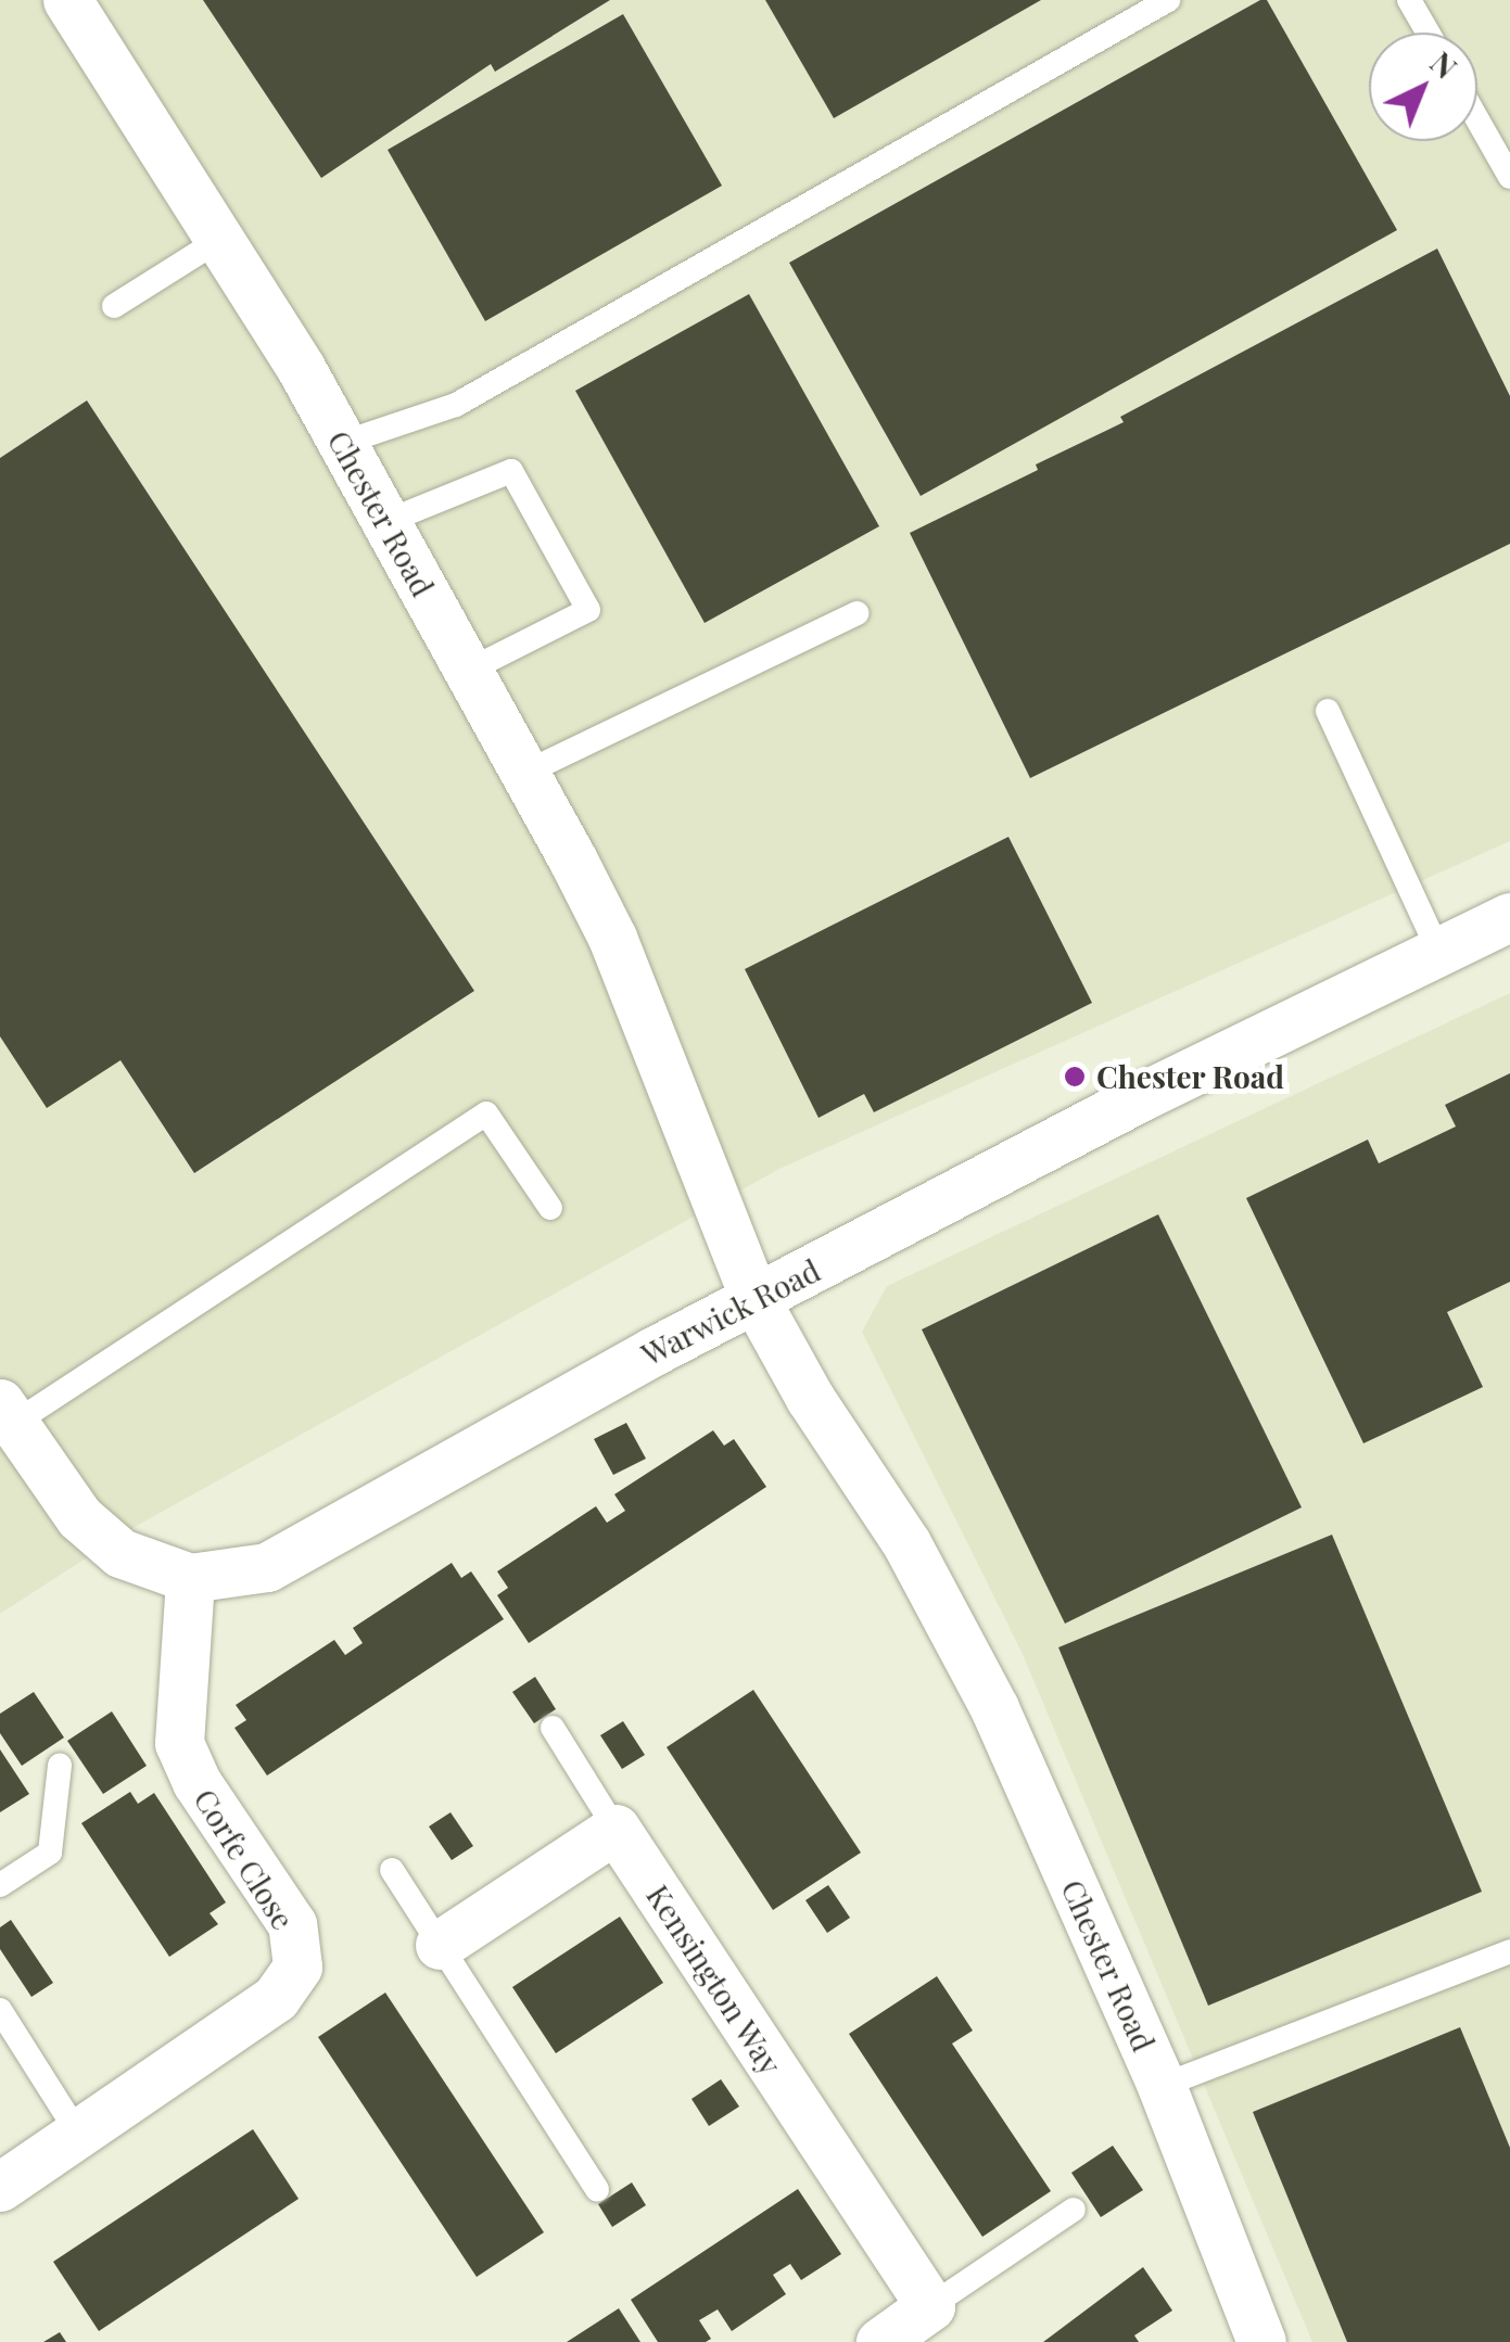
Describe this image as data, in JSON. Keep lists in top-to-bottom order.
{
  "streets": {
    "street": [
      "Chester Road",
      "Warwick Road",
      "Corfe Close",
      "Kensington Way"
    ]
  },
  "crossings": [
    ["Chester Road", "Warwick Road"],
    ["Warwick Road", "Corfe Close"]
  ],
  "places": ["Chester Road"],
  "north": "top right"
}
